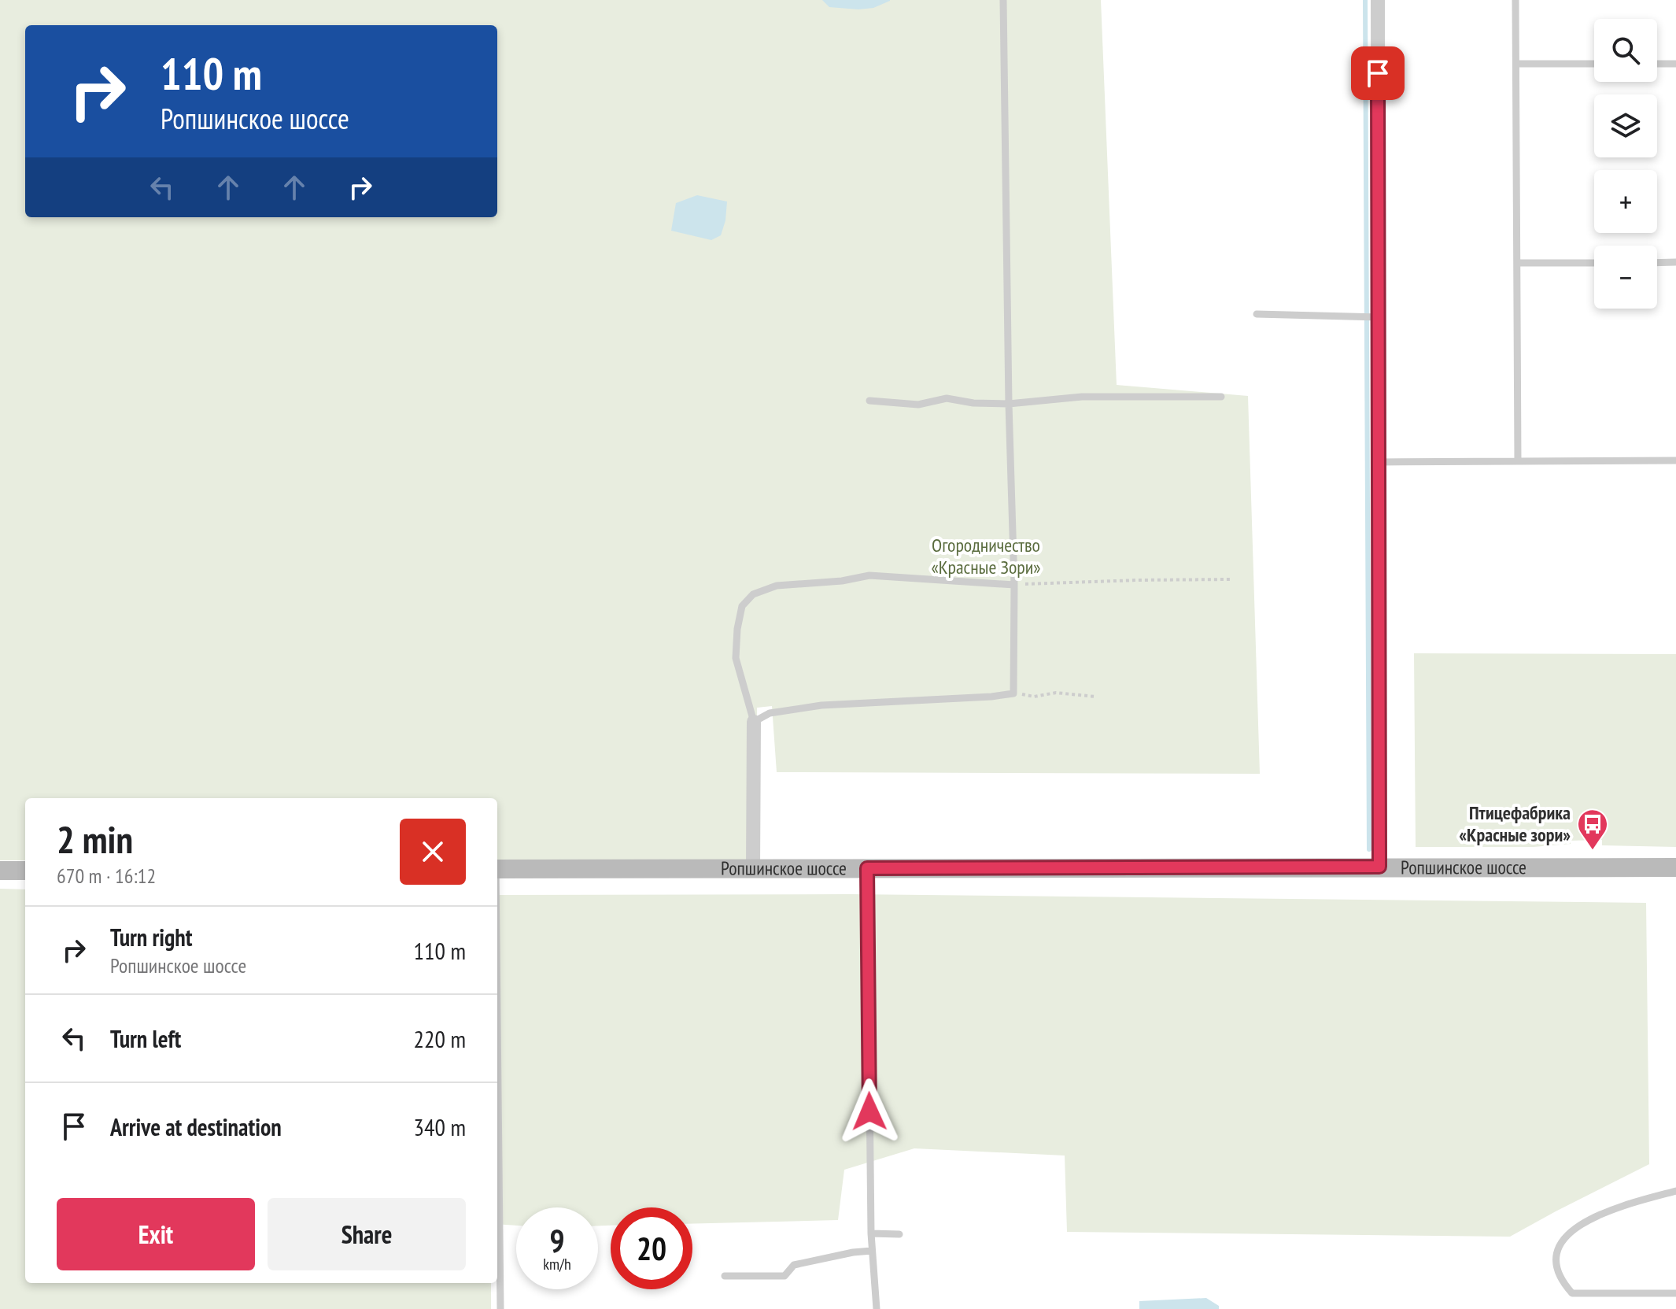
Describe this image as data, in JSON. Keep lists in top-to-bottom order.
{
  "streets": {
    "main road": ["Ропшинское шоссе"]
  },
  "parks": ["Огородничество «Красные Зори»"],
  "places": {
    "bus stop": ["Птицефабрика «Красные зори»"]
  },
  "page": {
    "map_buttons": ["+", "−"],
    "turn": ["110 m", "Ропшинское шоссе"],
    "heading": ["2 min", "670 m · 16:12"],
    "list": [
      {
        "name": "Turn right",
        "note": "Ропшинское шоссе",
        "value": "110 m"
      },
      {
        "name": "Turn left",
        "value": "220 m"
      },
      {
        "name": "Arrive at destination",
        "value": "340 m"
      }
    ],
    "buttons": ["Exit", "Share"],
    "speed": "9 km/h",
    "limit": "20"
  }
}
